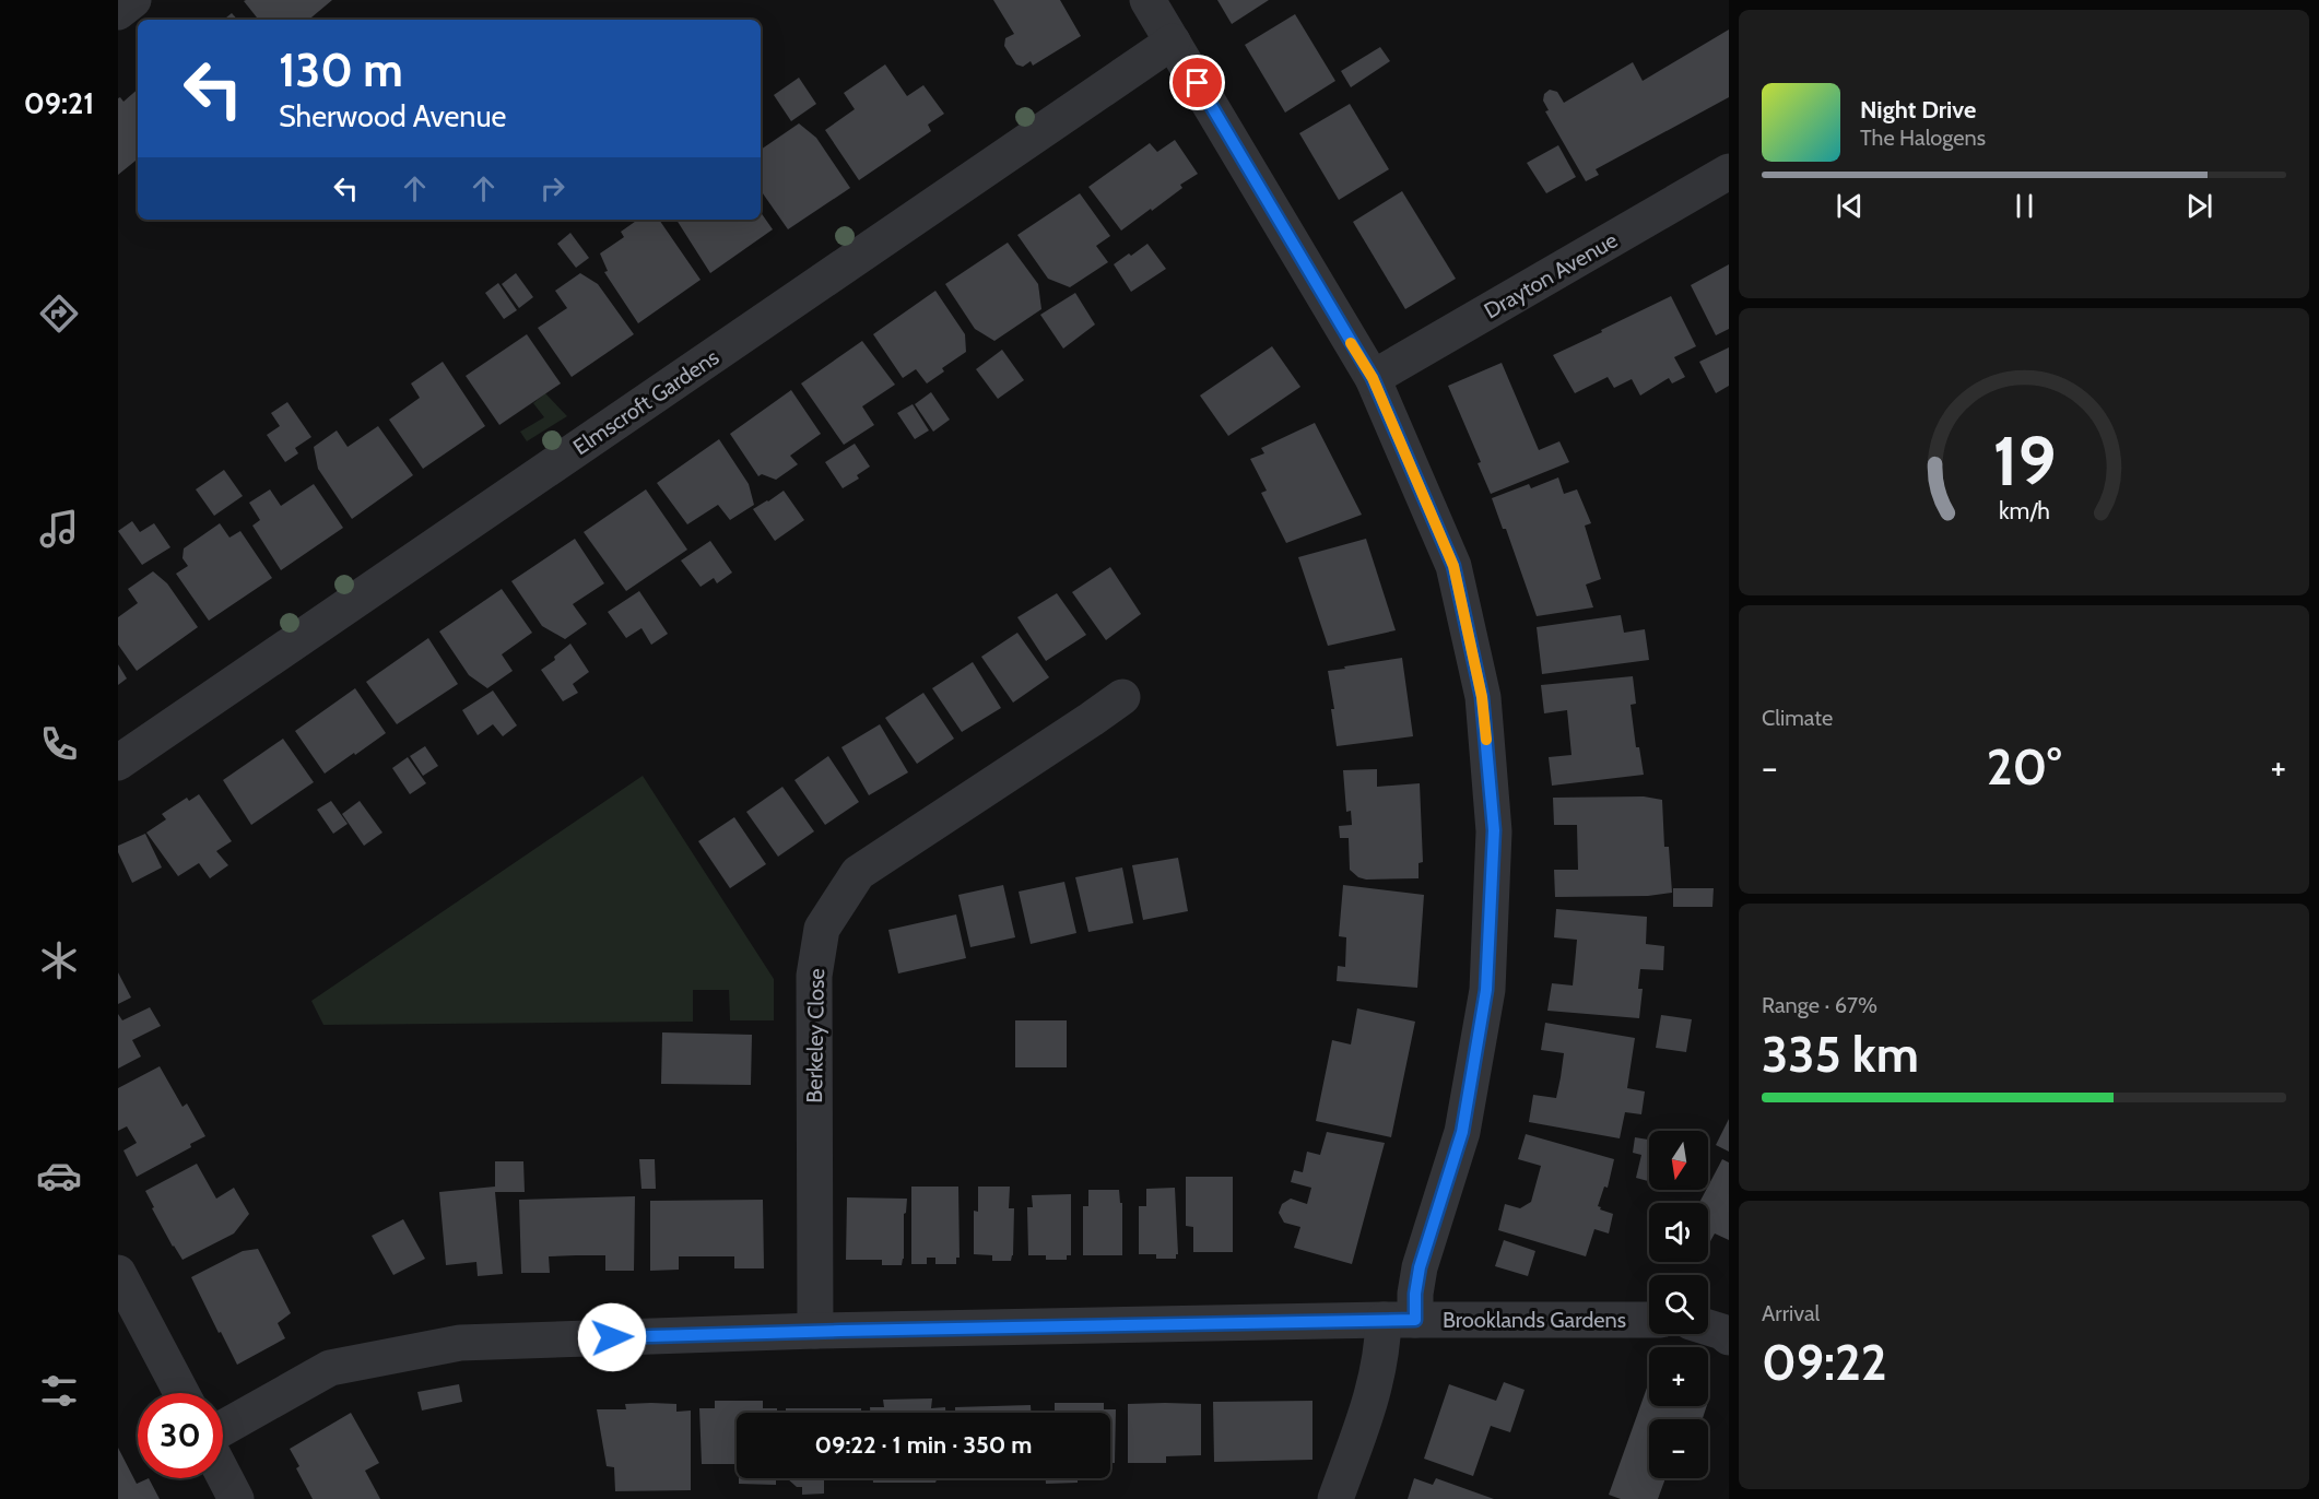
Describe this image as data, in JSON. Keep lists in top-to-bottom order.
{
  "streets": {
    "street": [
      "Drayton Avenue",
      "Elmscroft Gardens",
      "Berkeley Close",
      "Brooklands Gardens"
    ]
  },
  "crossings": [
    ["Berkeley Close", "Brooklands Gardens"]
  ],
  "north": "bottom",
  "page": {
    "tabs": "09:21",
    "turn": ["130 m", "Sherwood Avenue"],
    "song": ["Night Drive", "The Halogens"],
    "tile": [
      "Climate",
      ["Range · 67%", "335 km"],
      ["Arrival", "09:22"]
    ],
    "heat": ["−", "20°", "+"],
    "map_buttons": ["+", "−"],
    "limit": "30",
    "trip": "09:22 · 1 min · 350 m",
    "gauge": ["19", "km/h"]
  }
}
